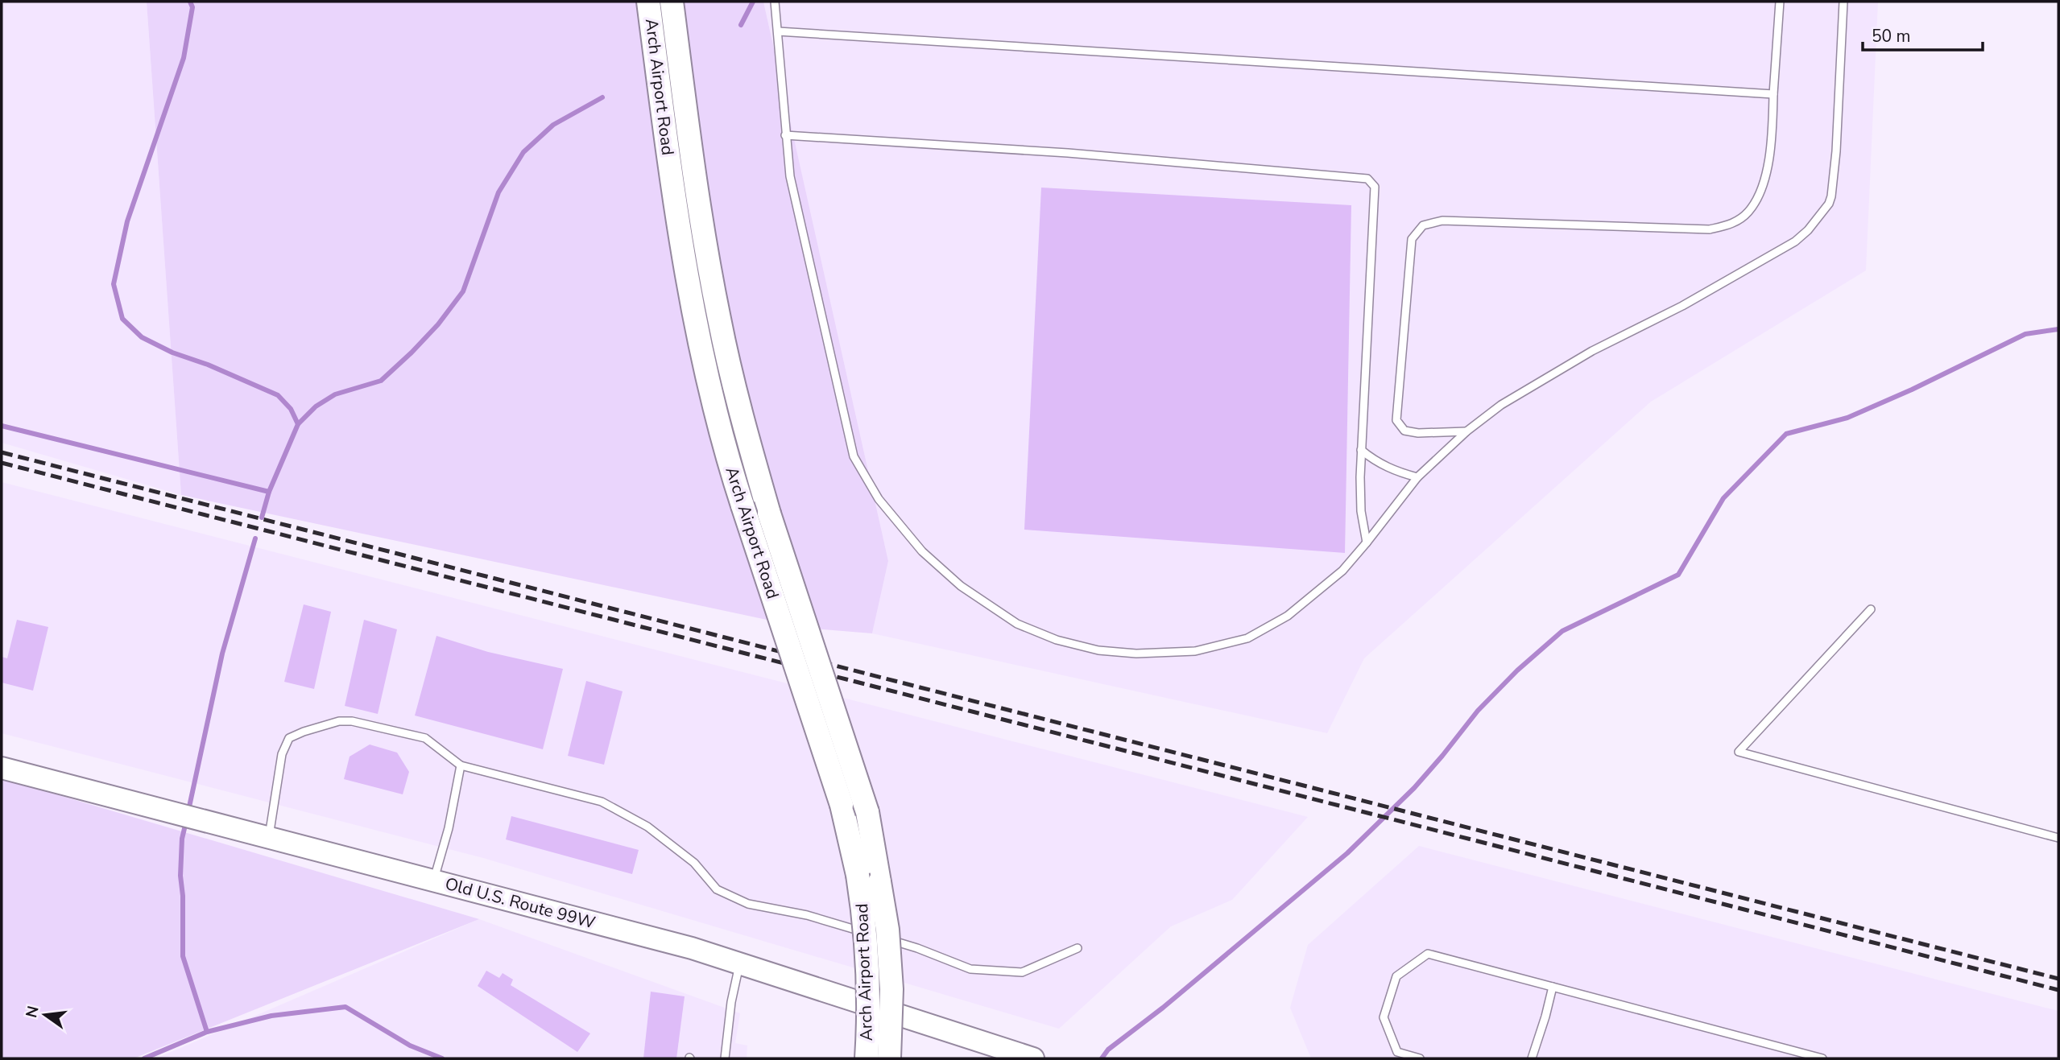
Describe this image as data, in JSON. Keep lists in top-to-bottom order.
{
  "streets": {
    "main road": ["Arch Airport Road", "Old U.S. Route 99W"]
  },
  "scale_bar": "50 m",
  "north": "left"
}
